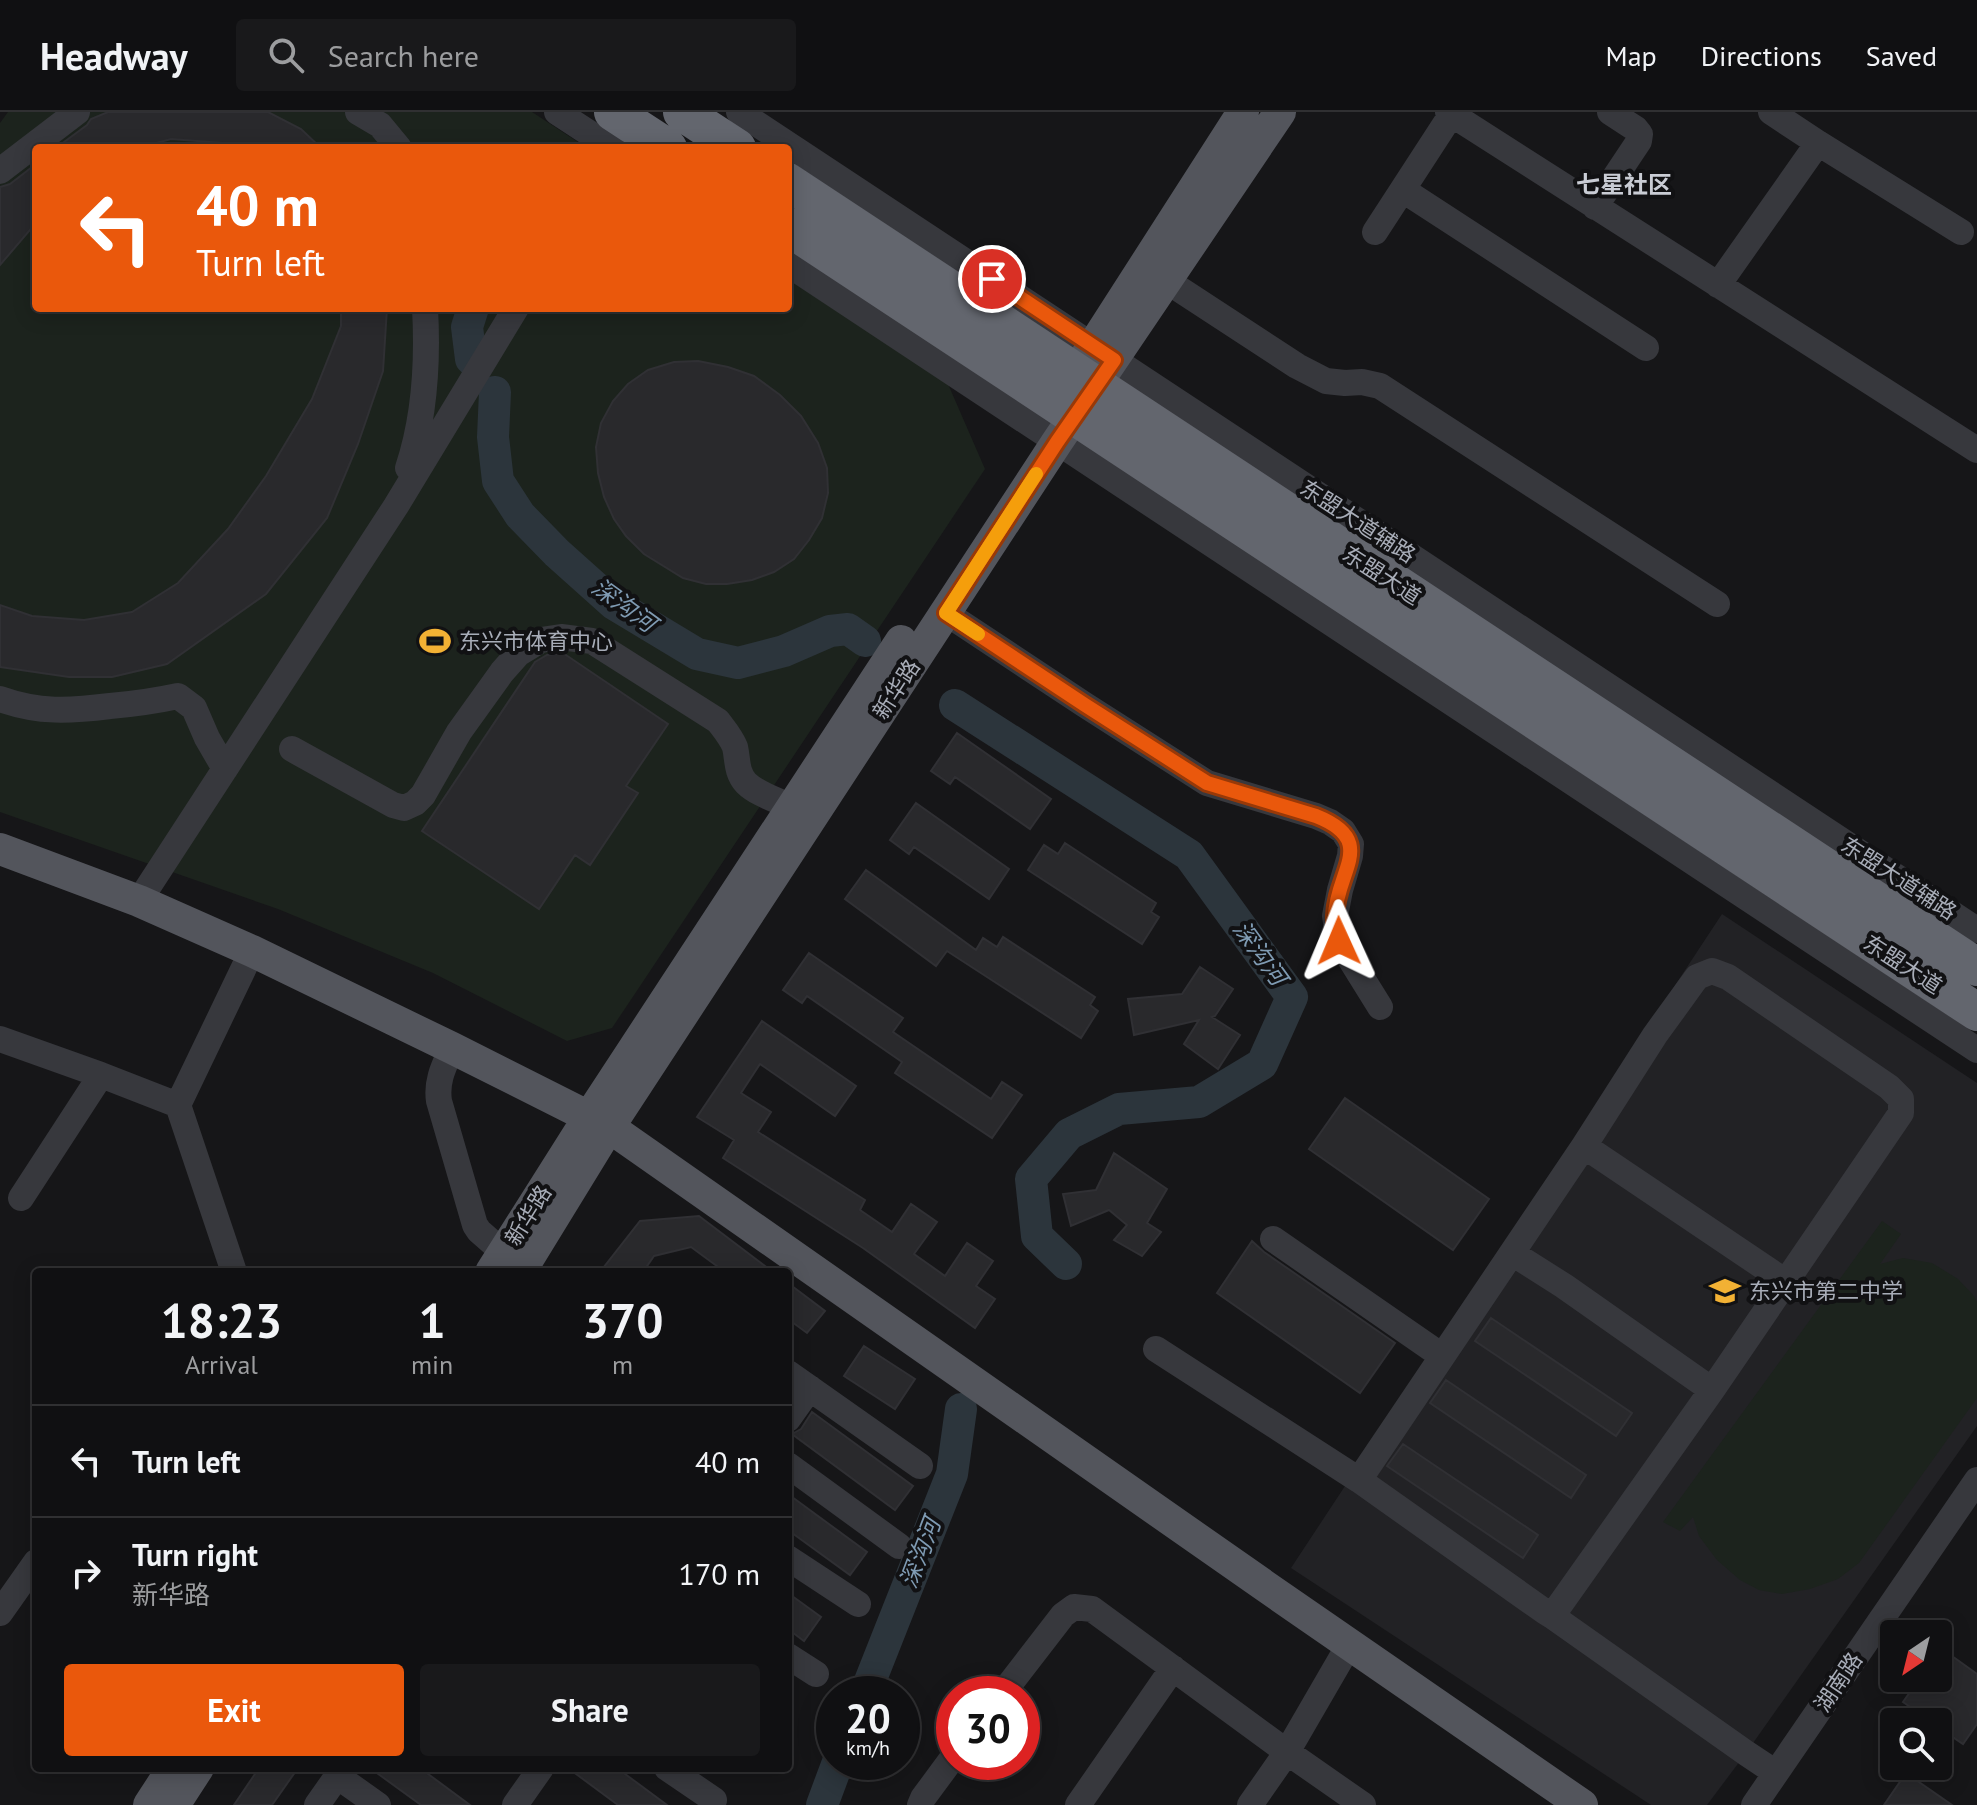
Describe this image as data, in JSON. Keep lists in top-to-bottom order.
{
  "streets": {
    "highway": ["东盟大道"],
    "main road": ["新华路"],
    "street": ["东盟大道辅路", "湖南路"]
  },
  "crossings": [
    ["东盟大道辅路", "东盟大道"],
    ["东盟大道辅路", "新华路"],
    ["东盟大道", "新华路"]
  ],
  "districts": ["七星社区"],
  "water": ["深沟河"],
  "places": {
    "sports": ["东兴市体育中心"],
    "school or university": ["东兴市第二中学"]
  },
  "north": "bottom left",
  "page": {
    "header": "Headway",
    "search": "Search here",
    "nav": ["Map", "Directions", "Saved"],
    "turn": ["40 m", "Turn left"],
    "eta": [
      "18:23",
      "Arrival",
      "1",
      "min",
      "370",
      "m"
    ],
    "list": [
      {
        "name": "Turn left",
        "value": "40 m"
      },
      {
        "name": "Turn right",
        "note": "新华路",
        "value": "170 m"
      }
    ],
    "buttons": ["Exit", "Share"],
    "speed": "20 km/h",
    "limit": "30"
  }
}
